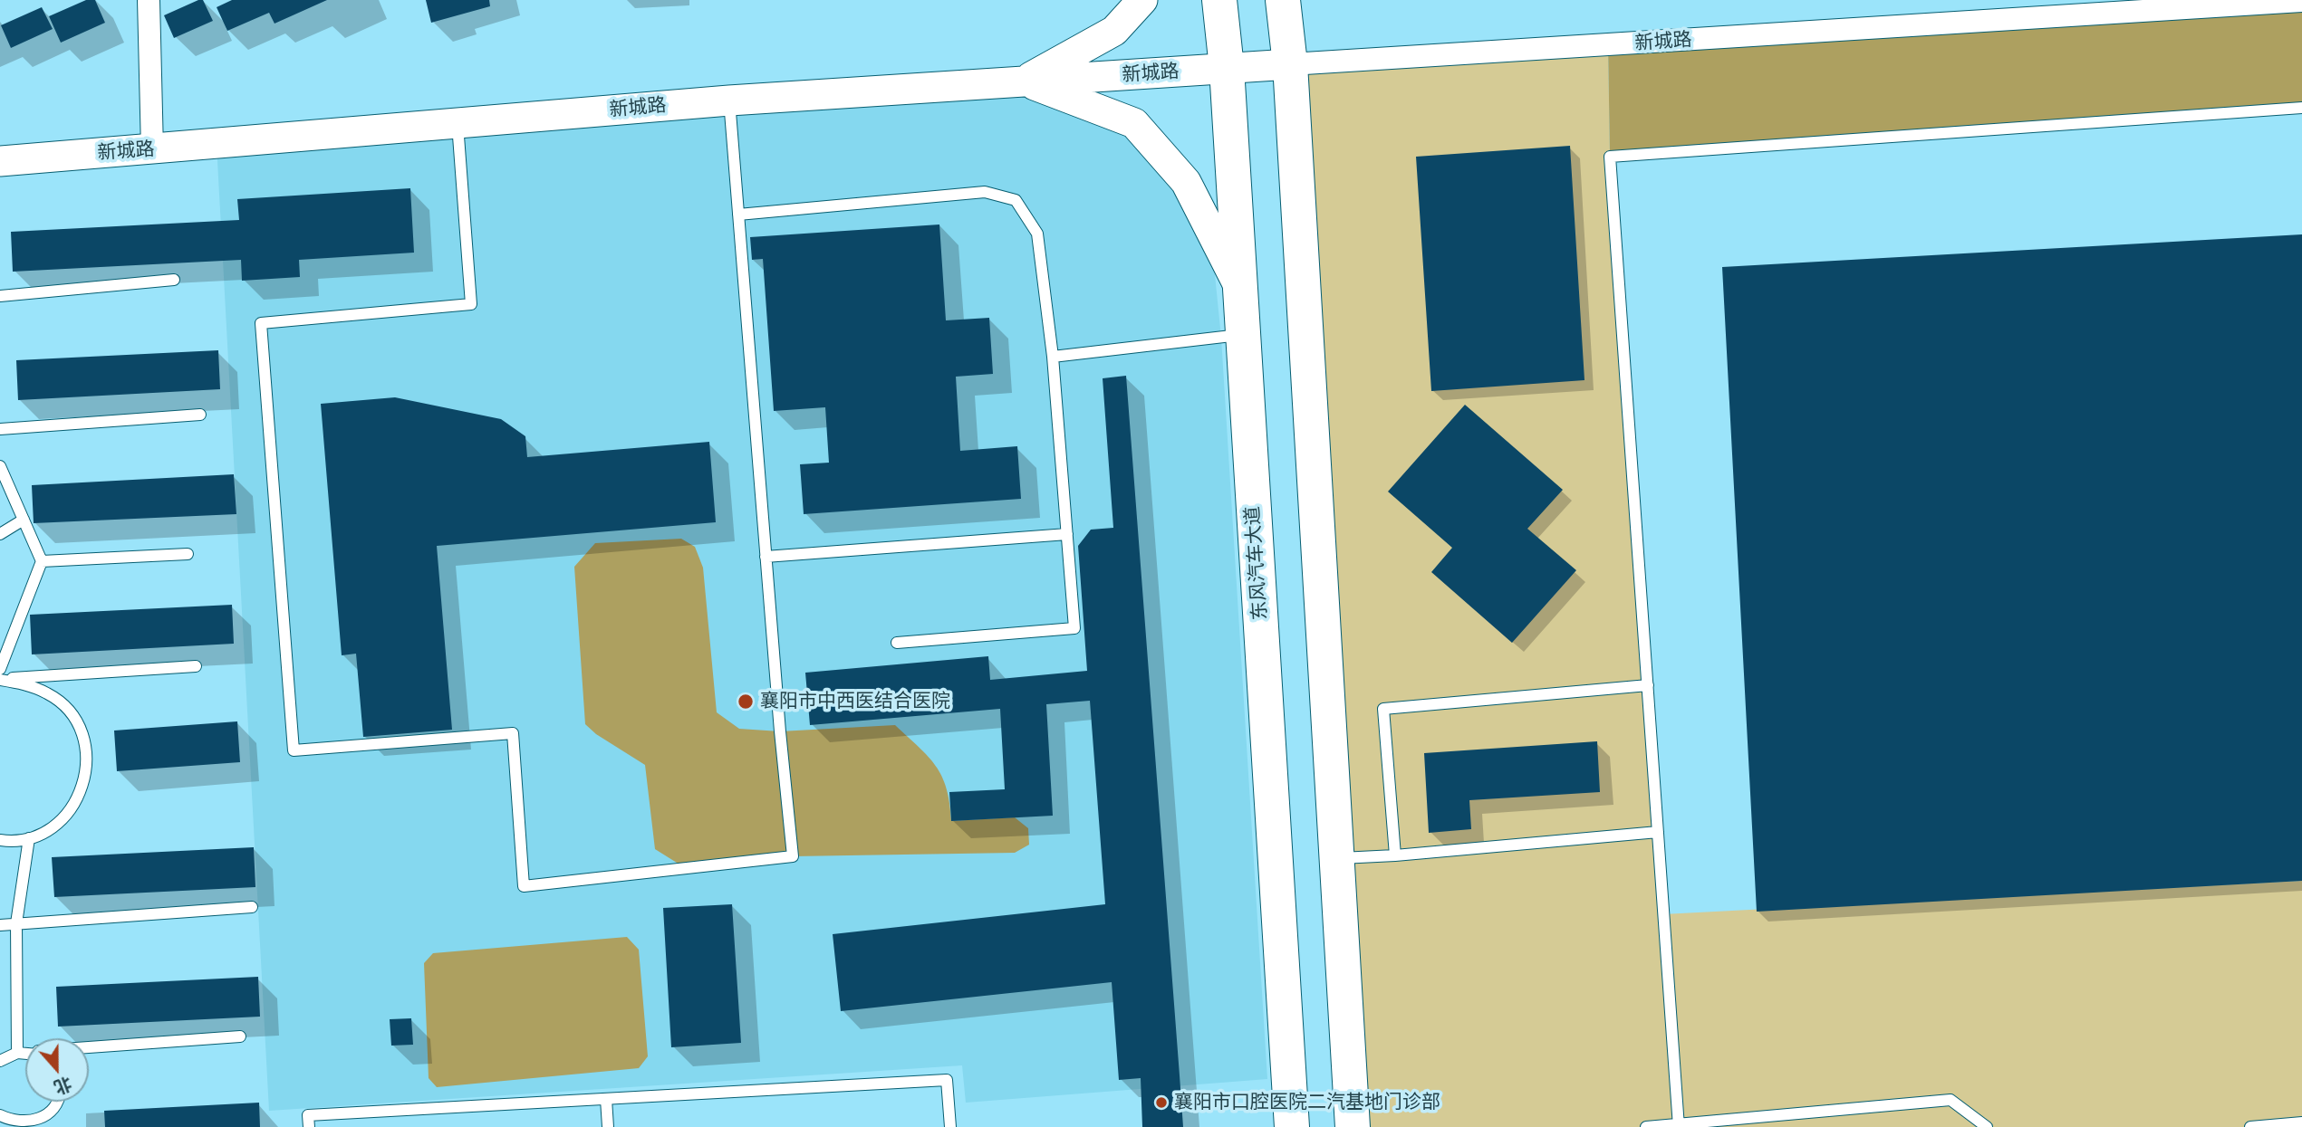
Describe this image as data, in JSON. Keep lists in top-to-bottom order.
{
  "streets": {
    "main road": ["东风汽车大道"],
    "street": ["新城路"]
  },
  "crossings": [
    ["新城路", "东风汽车大道"]
  ],
  "places": ["襄阳市中西医结合医院", "襄阳市口腔医院二汽基地门诊部"],
  "north": "bottom"
}
